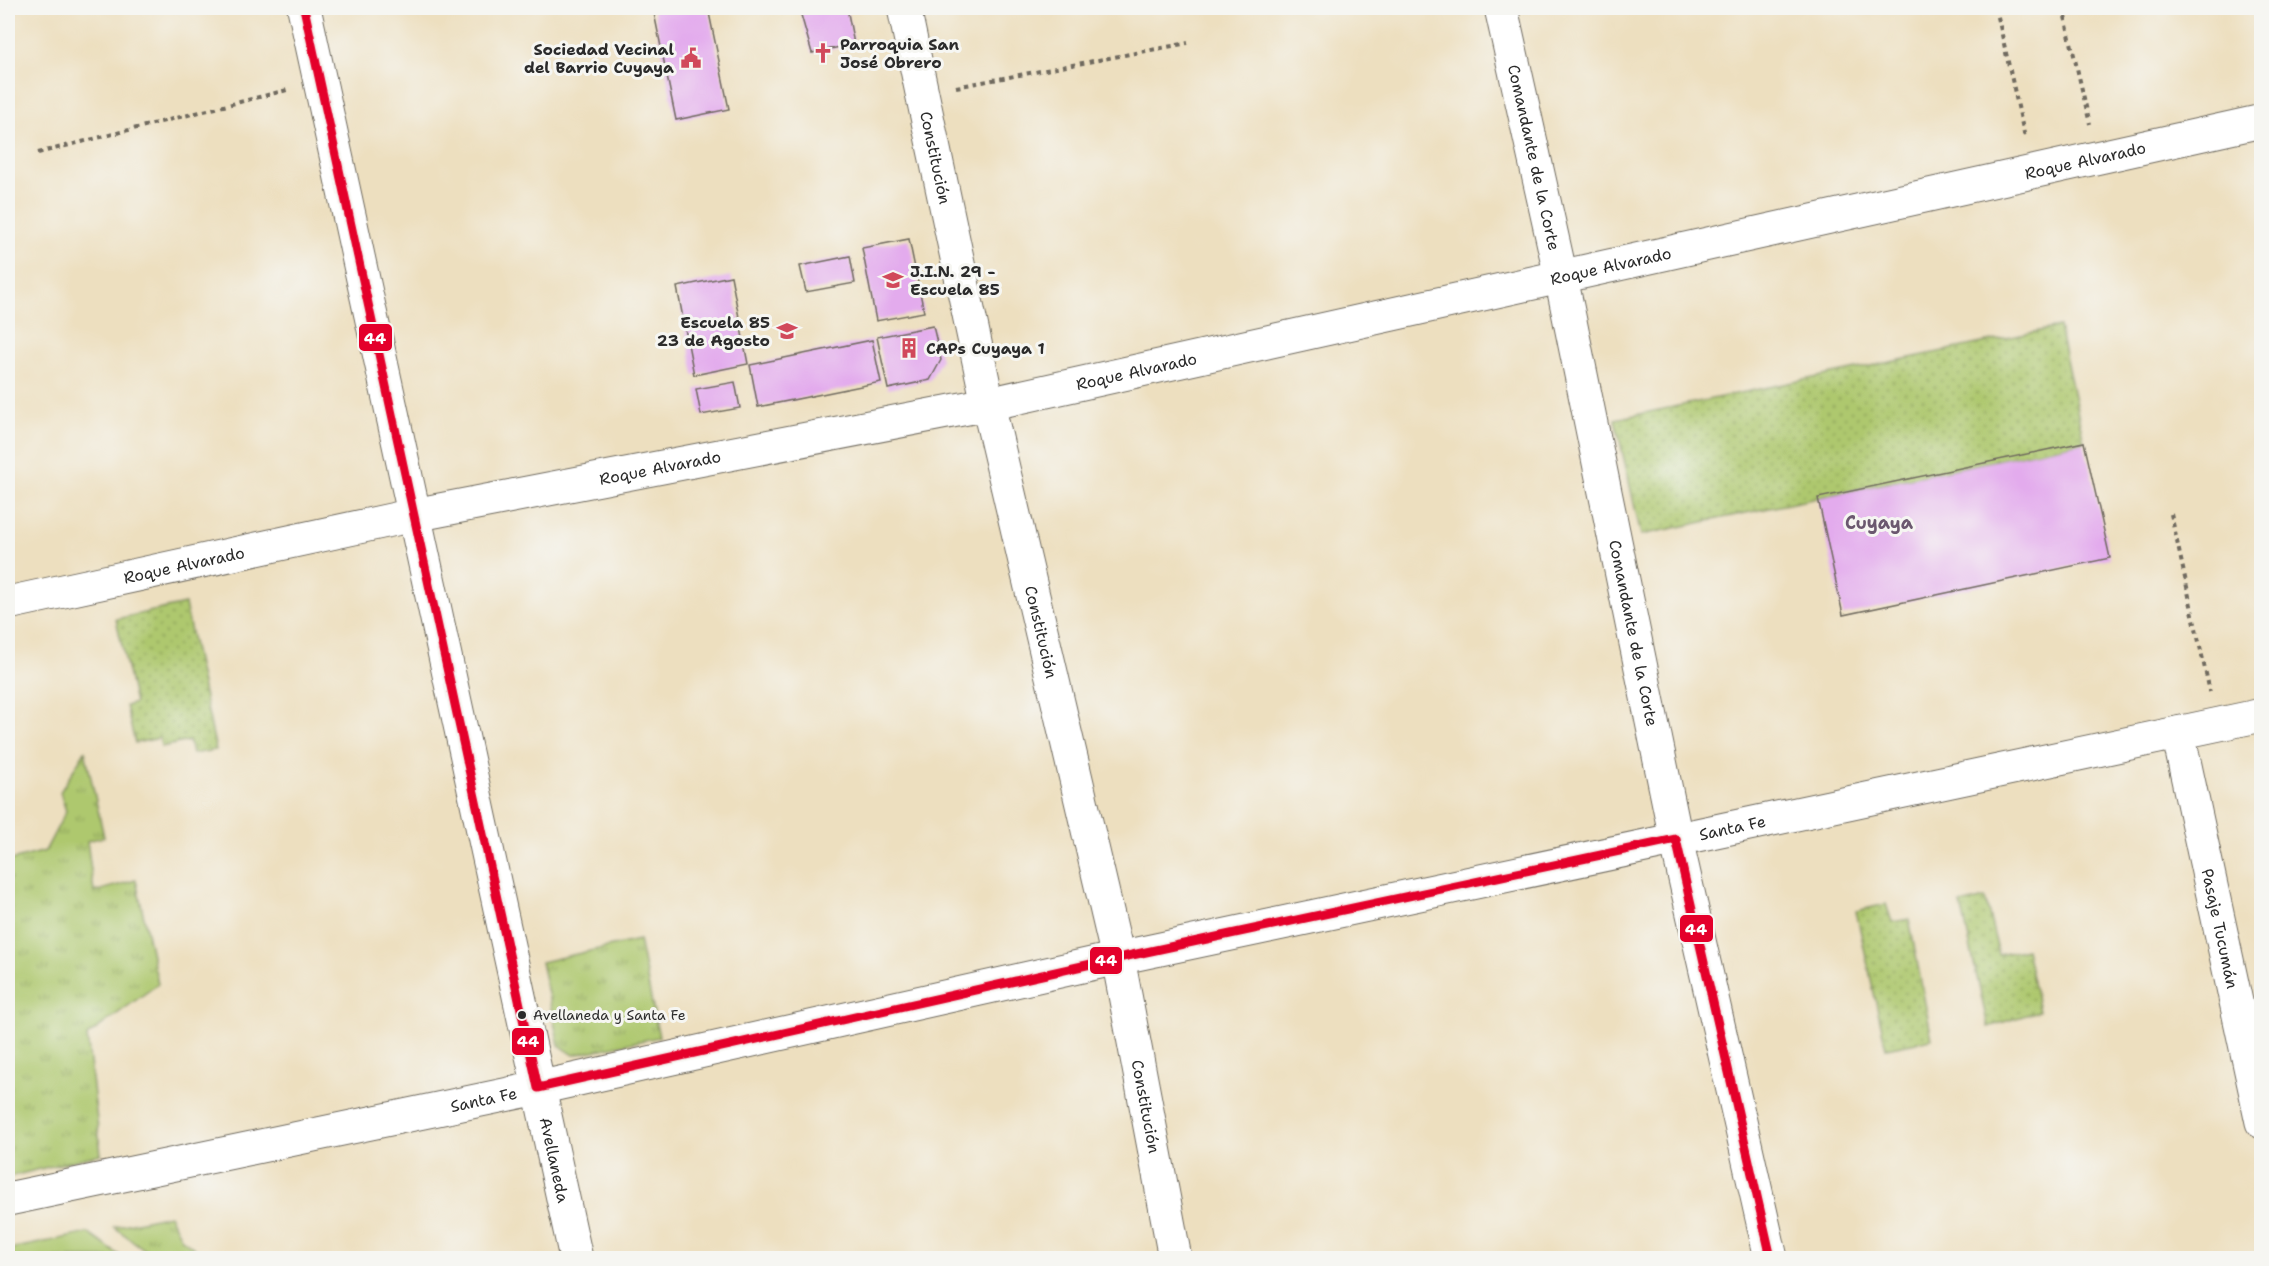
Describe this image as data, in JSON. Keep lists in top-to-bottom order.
{
  "streets": {
    "street": [
      "Constitución",
      "Comandante de la Corte",
      "Roque Alvarado",
      "Santa Fe",
      "Pasaje Tucumán",
      "Avellaneda"
    ]
  },
  "crossings": [
    ["Constitución", "Roque Alvarado"],
    ["Constitución", "Santa Fe"],
    ["Comandante de la Corte", "Roque Alvarado"],
    ["Comandante de la Corte", "Santa Fe"],
    ["Roque Alvarado", "Avellaneda"],
    ["Santa Fe", "Pasaje Tucumán"],
    ["Santa Fe", "Avellaneda"]
  ],
  "districts": ["Cuyaya"],
  "places": {
    "church": ["Parroquia San José Obrero"],
    "public building": ["Sociedad Vecinal del Barrio Cuyaya"],
    "school or university": ["J.I.N. 29 - Escuela 85", "Escuela 85 23 de Agosto"],
    "building": ["CAPs Cuyaya 1"],
    "other": ["Avellaneda y Santa Fe"]
  },
  "lines": ["transit line 44"]
}
